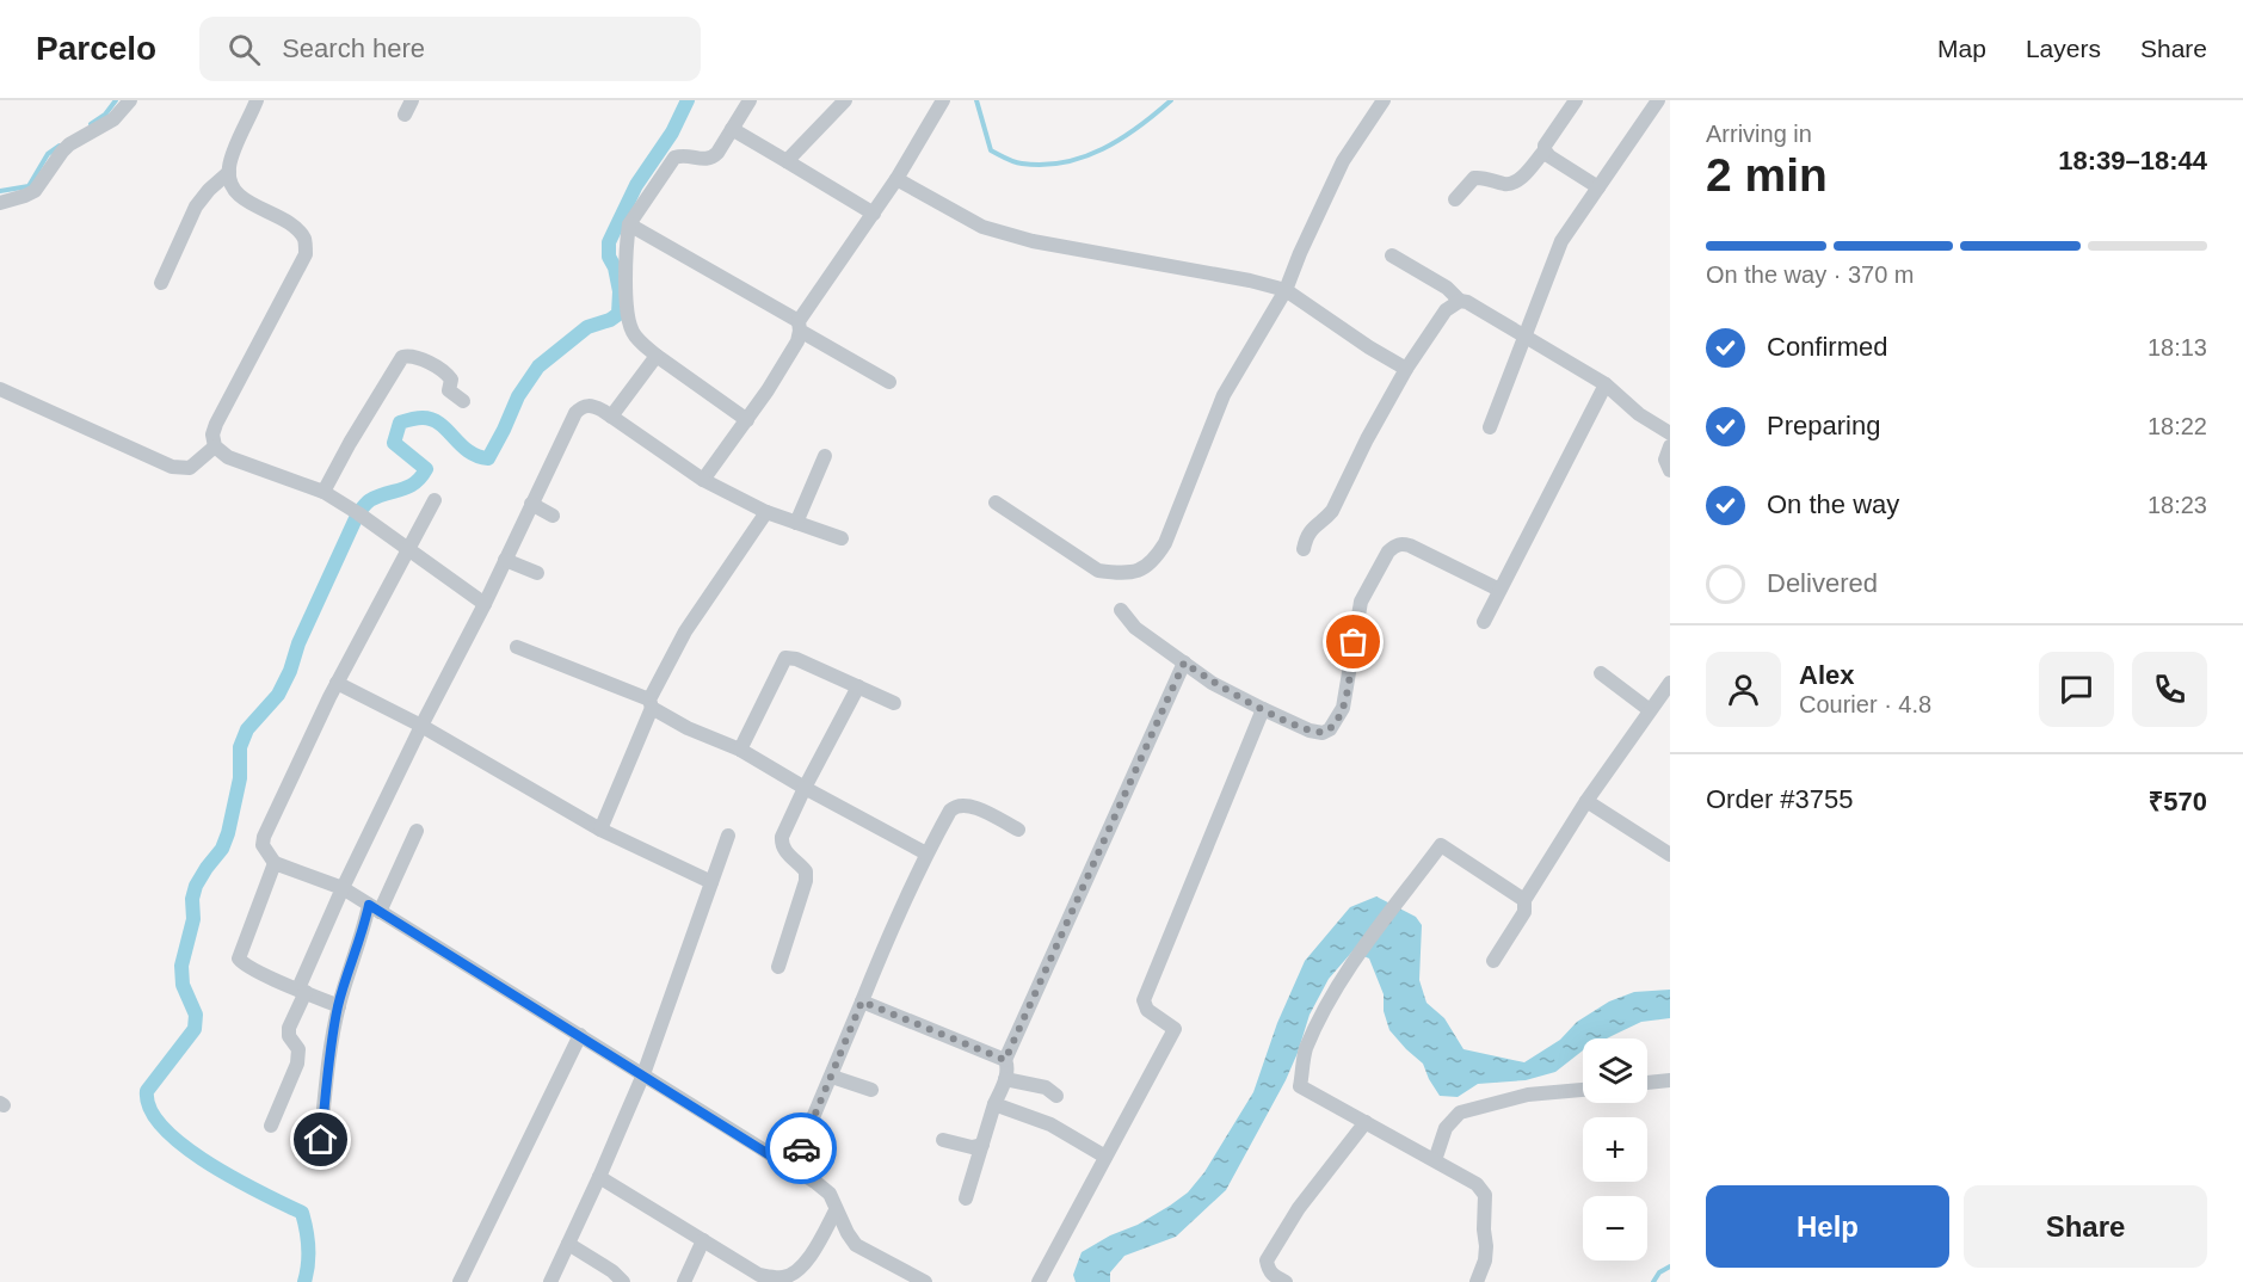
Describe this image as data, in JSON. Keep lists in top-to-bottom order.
{
  "page": {
    "header": "Parcelo",
    "search": "Search here",
    "nav": ["Map", "Layers", "Share"],
    "heading": ["2 min", "Arriving in", "18:39–18:44"],
    "panel": [
      "Alex",
      "Courier · 4.8",
      "Order #3755",
      "₹570"
    ],
    "bar": "On the way · 370 m",
    "list": [
      ["Confirmed", "18:13"],
      ["Preparing", "18:22"],
      ["On the way", "18:23"],
      "Delivered"
    ],
    "map_buttons": ["+", "−"],
    "buttons": ["Help", "Share"]
  }
}
